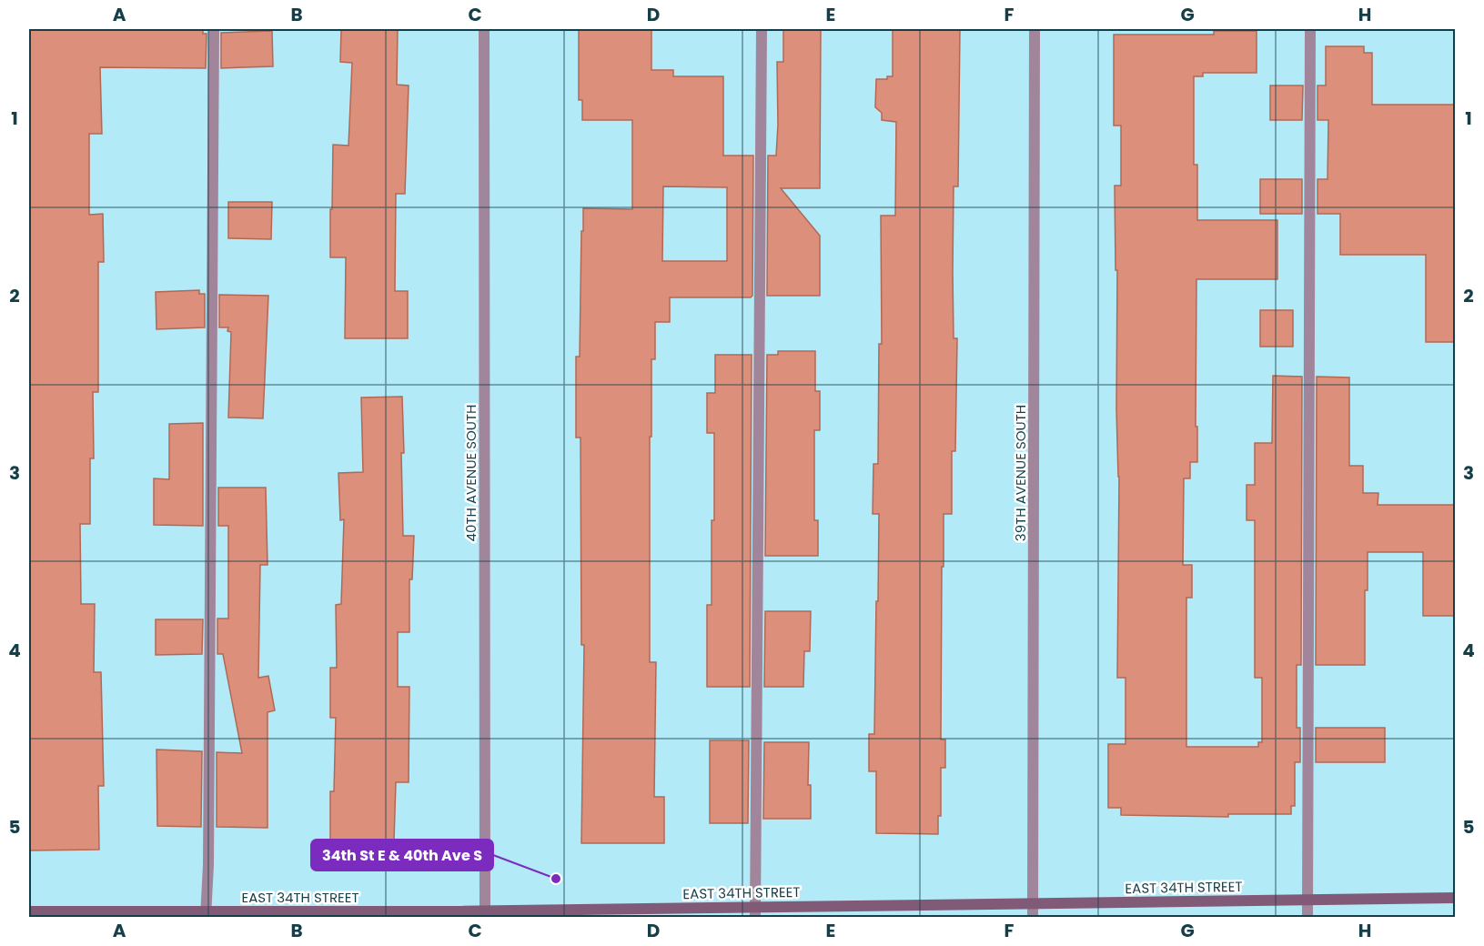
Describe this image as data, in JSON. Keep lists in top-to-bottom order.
{
  "streets": {
    "street": ["40TH AVENUE SOUTH", "39TH AVENUE SOUTH", "EAST 34TH STREET"]
  },
  "crossings": [
    ["40TH AVENUE SOUTH", "EAST 34TH STREET"],
    ["39TH AVENUE SOUTH", "EAST 34TH STREET"]
  ],
  "places": ["34th St E & 40th Ave S"],
  "grid": {
    "columns": [
      "A",
      "B",
      "C",
      "D",
      "E",
      "F",
      "G",
      "H"
    ],
    "rows": [
      "1",
      "2",
      "3",
      "4",
      "5"
    ]
  }
}
